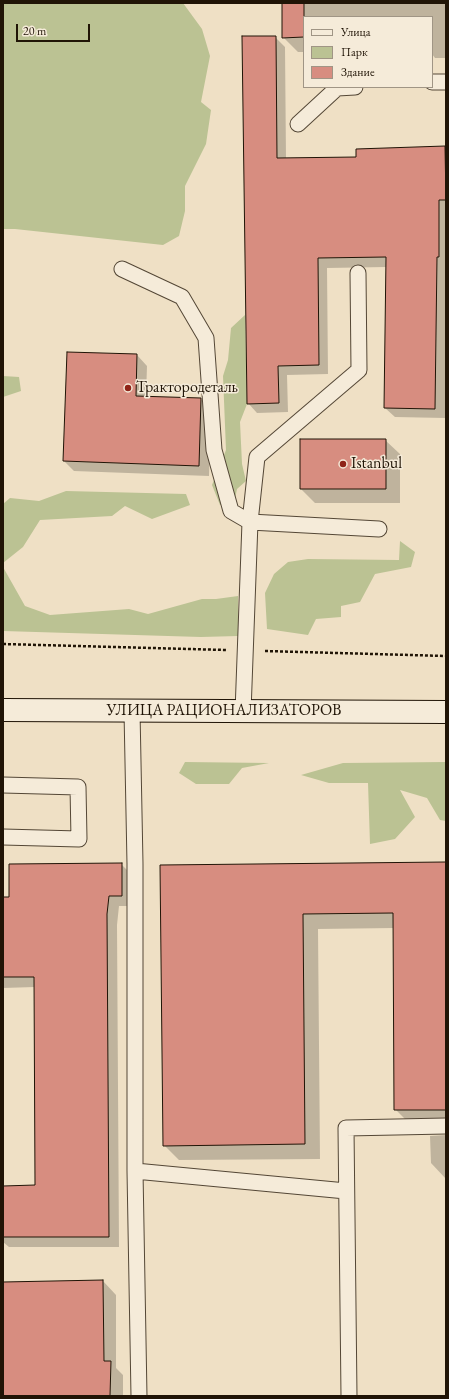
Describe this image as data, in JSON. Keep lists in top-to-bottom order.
{
  "streets": {
    "main road": ["УЛИЦА РАЦИОНАЛИЗАТОРОВ"]
  },
  "places": ["Трактородеталь", "Istanbul"],
  "legend": ["Улица", "Парк", "Здание"],
  "scale_bar": "20 m"
}
